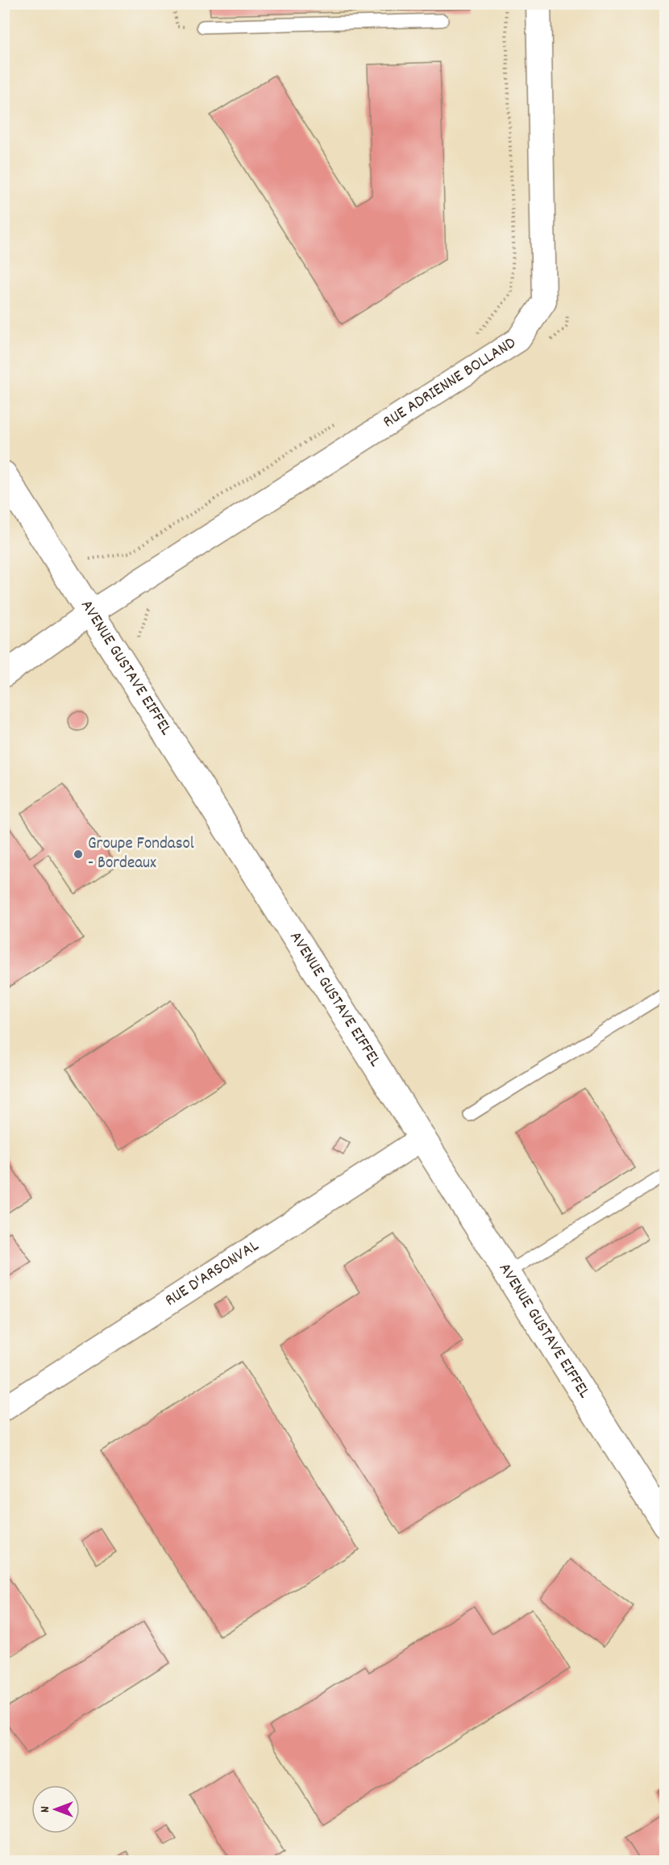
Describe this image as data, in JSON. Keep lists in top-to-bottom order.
{
  "streets": {
    "street": ["RUE ADRIENNE BOLLAND", "AVENUE GUSTAVE EIFFEL", "RUE D'ARSONVAL"]
  },
  "crossings": [
    ["RUE ADRIENNE BOLLAND", "AVENUE GUSTAVE EIFFEL"],
    ["AVENUE GUSTAVE EIFFEL", "RUE D'ARSONVAL"]
  ],
  "places": ["Groupe Fondasol - Bordeaux"],
  "north": "left"
}
